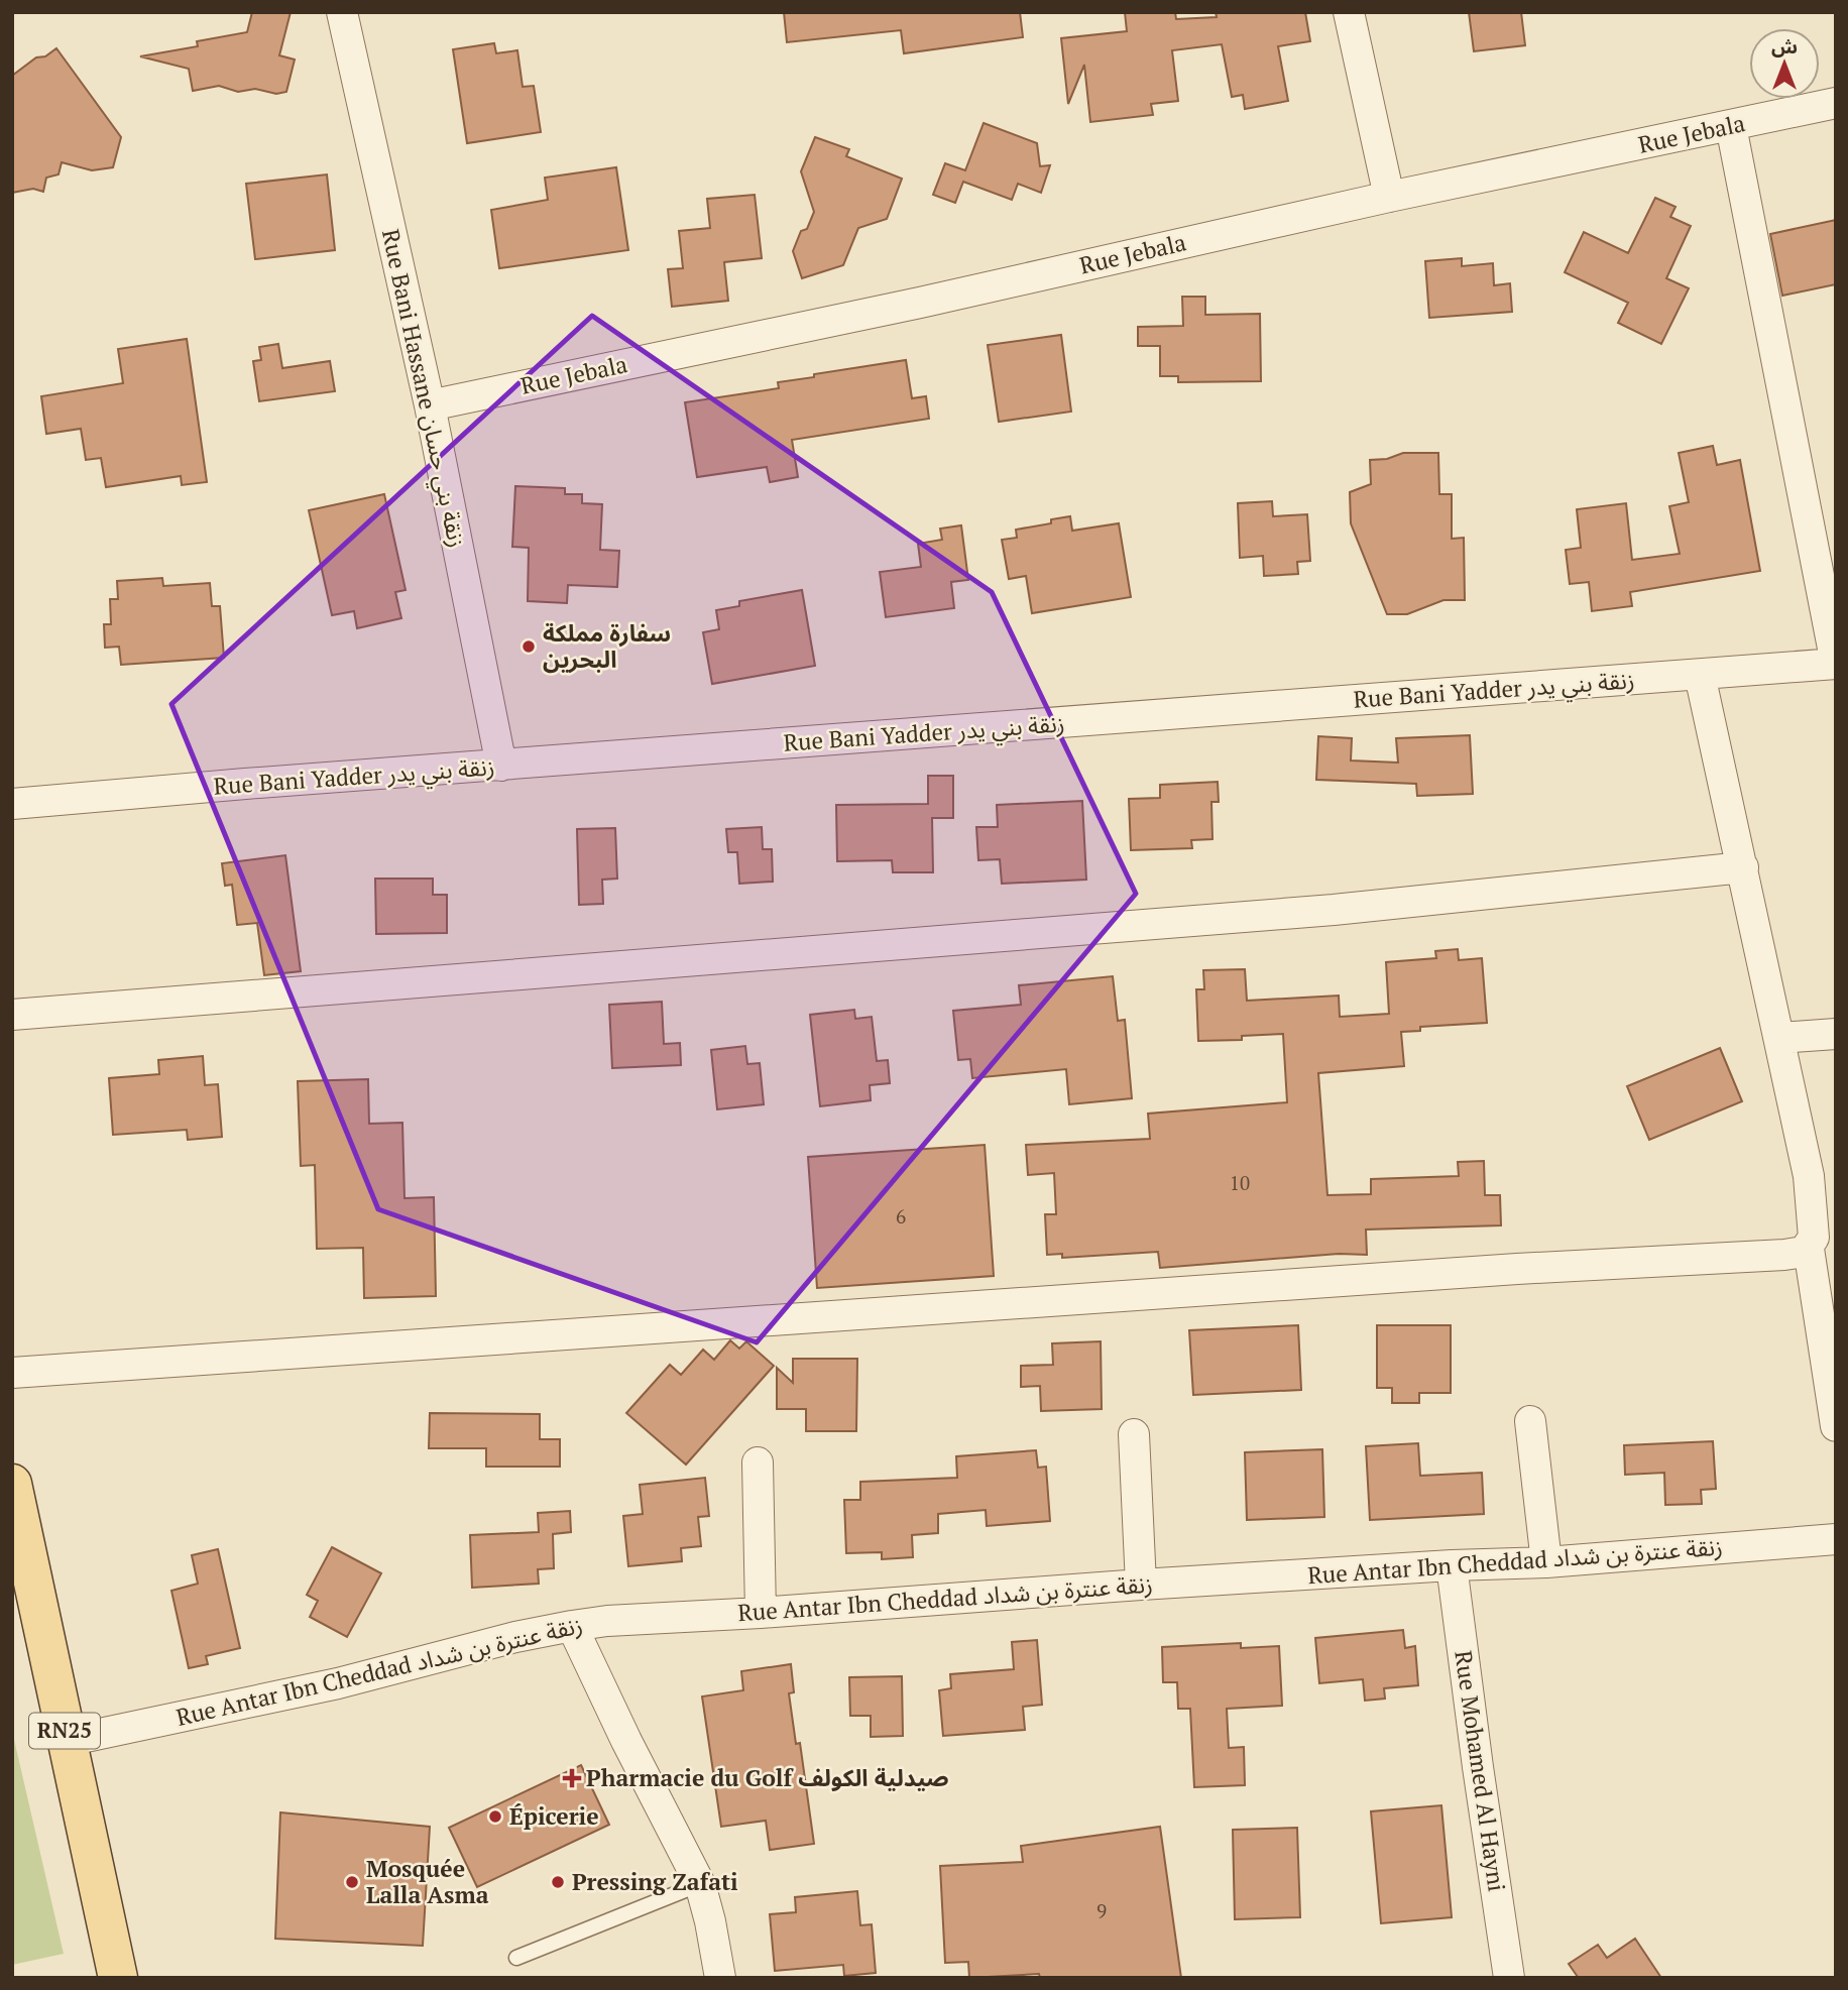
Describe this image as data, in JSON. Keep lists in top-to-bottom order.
{
  "streets": {
    "main road": ["RN25"],
    "street": [
      "Rue Jebala",
      "Rue Bani Hassane زنقة بني حسان",
      "Rue Bani Yadder زنقة بني يدر",
      "Rue Antar Ibn Cheddad زنقة عنترة بن شداد",
      "Rue Mohamed Al Hayni"
    ]
  },
  "crossings": [
    ["Rue Jebala", "Rue Bani Hassane زنقة بني حسان"],
    ["Rue Bani Hassane زنقة بني حسان", "Rue Bani Yadder زنقة بني يدر"],
    ["Rue Antar Ibn Cheddad زنقة عنترة بن شداد", "RN25"],
    ["Rue Antar Ibn Cheddad زنقة عنترة بن شداد", "Rue Mohamed Al Hayni"]
  ],
  "places": {
    "other": [
      "سفارة مملكة البحرين",
      "Épicerie",
      "Mosquée Lalla Asma",
      "Pressing Zafati"
    ],
    "health": ["Pharmacie du Golf صيدلية الكولف"]
  },
  "house_numbers": ["10", "6", "9"],
  "north": "top"
}
